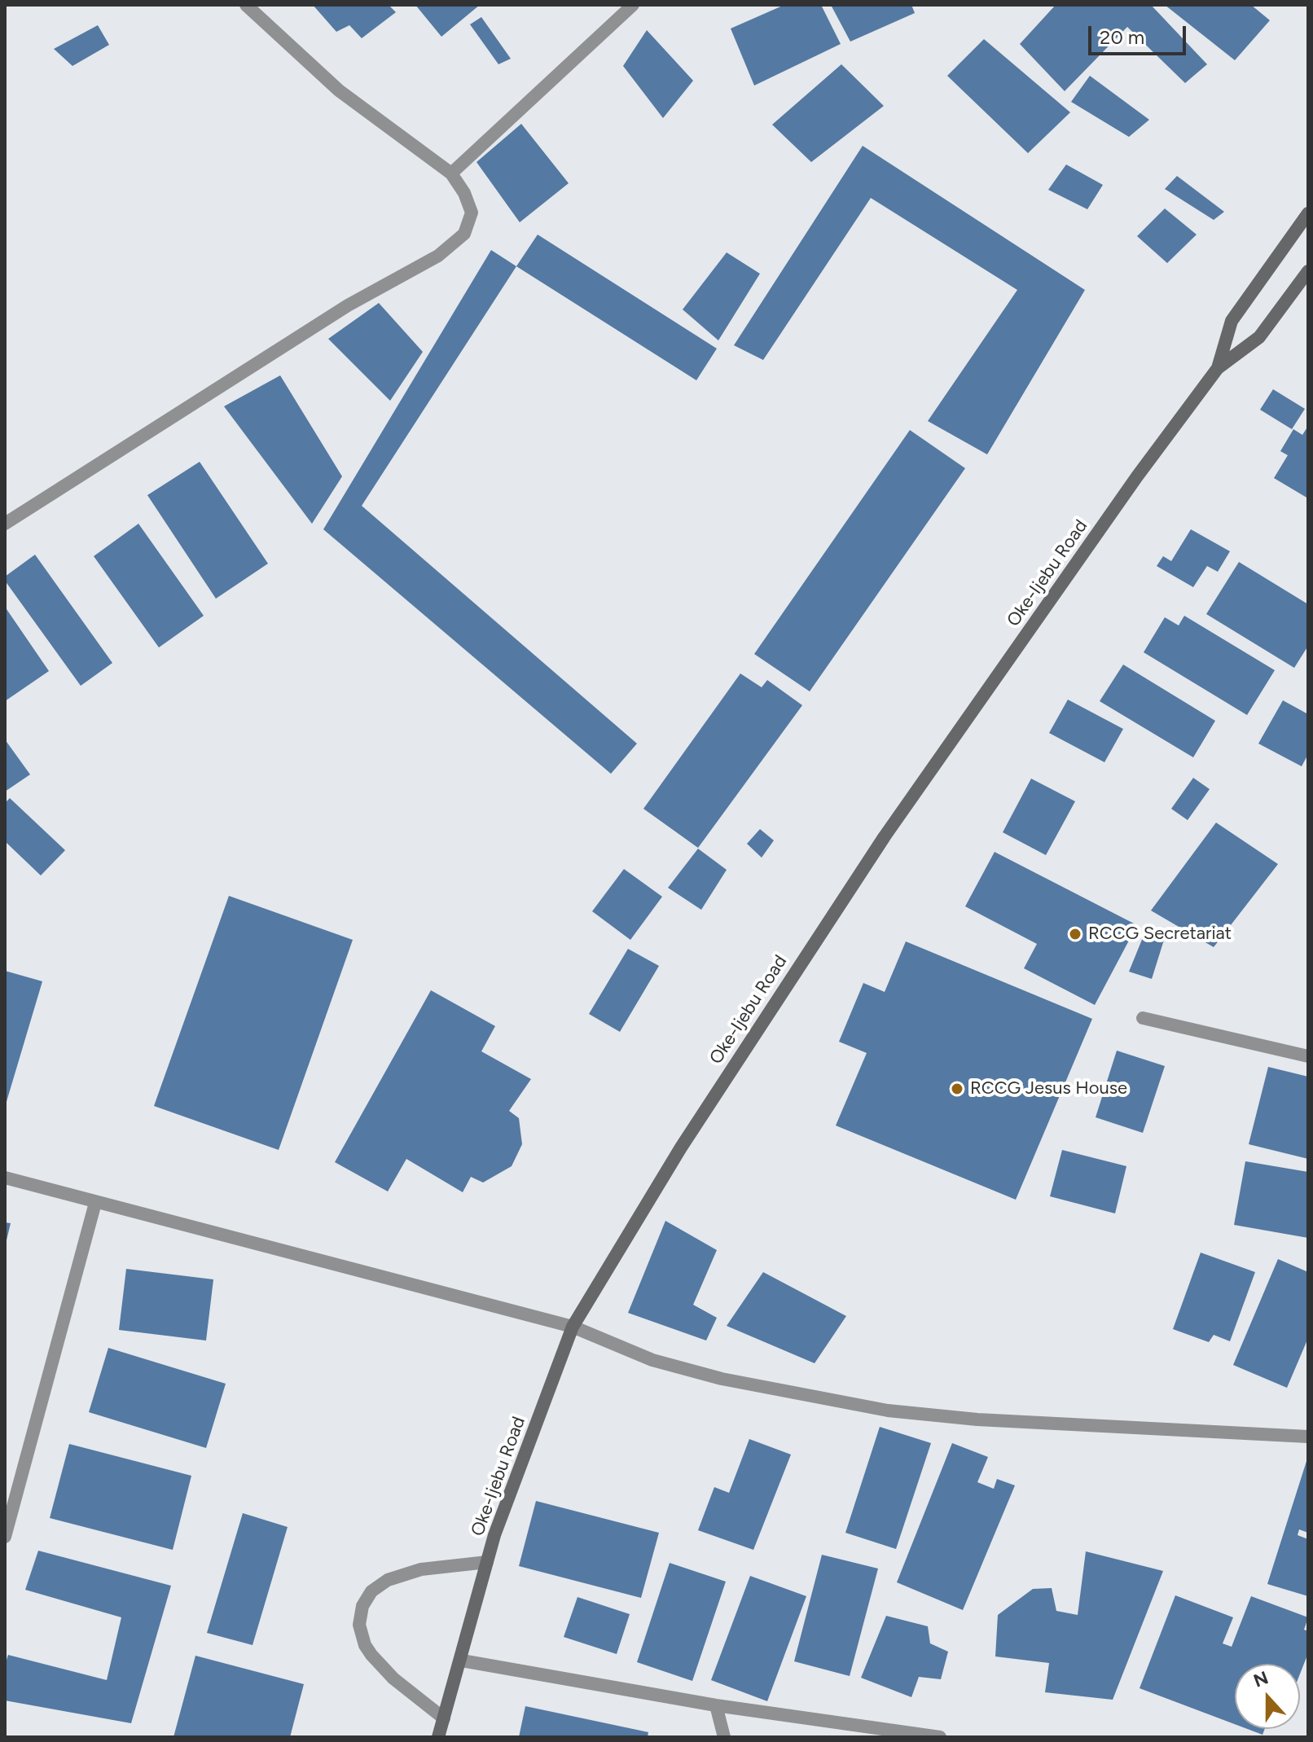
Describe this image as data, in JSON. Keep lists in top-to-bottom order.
{
  "streets": {
    "main road": ["Oke-Ijebu Road"]
  },
  "places": ["RCCG Secretariat", "RCCG Jesus House"],
  "scale_bar": "20 m",
  "north": "top"
}
